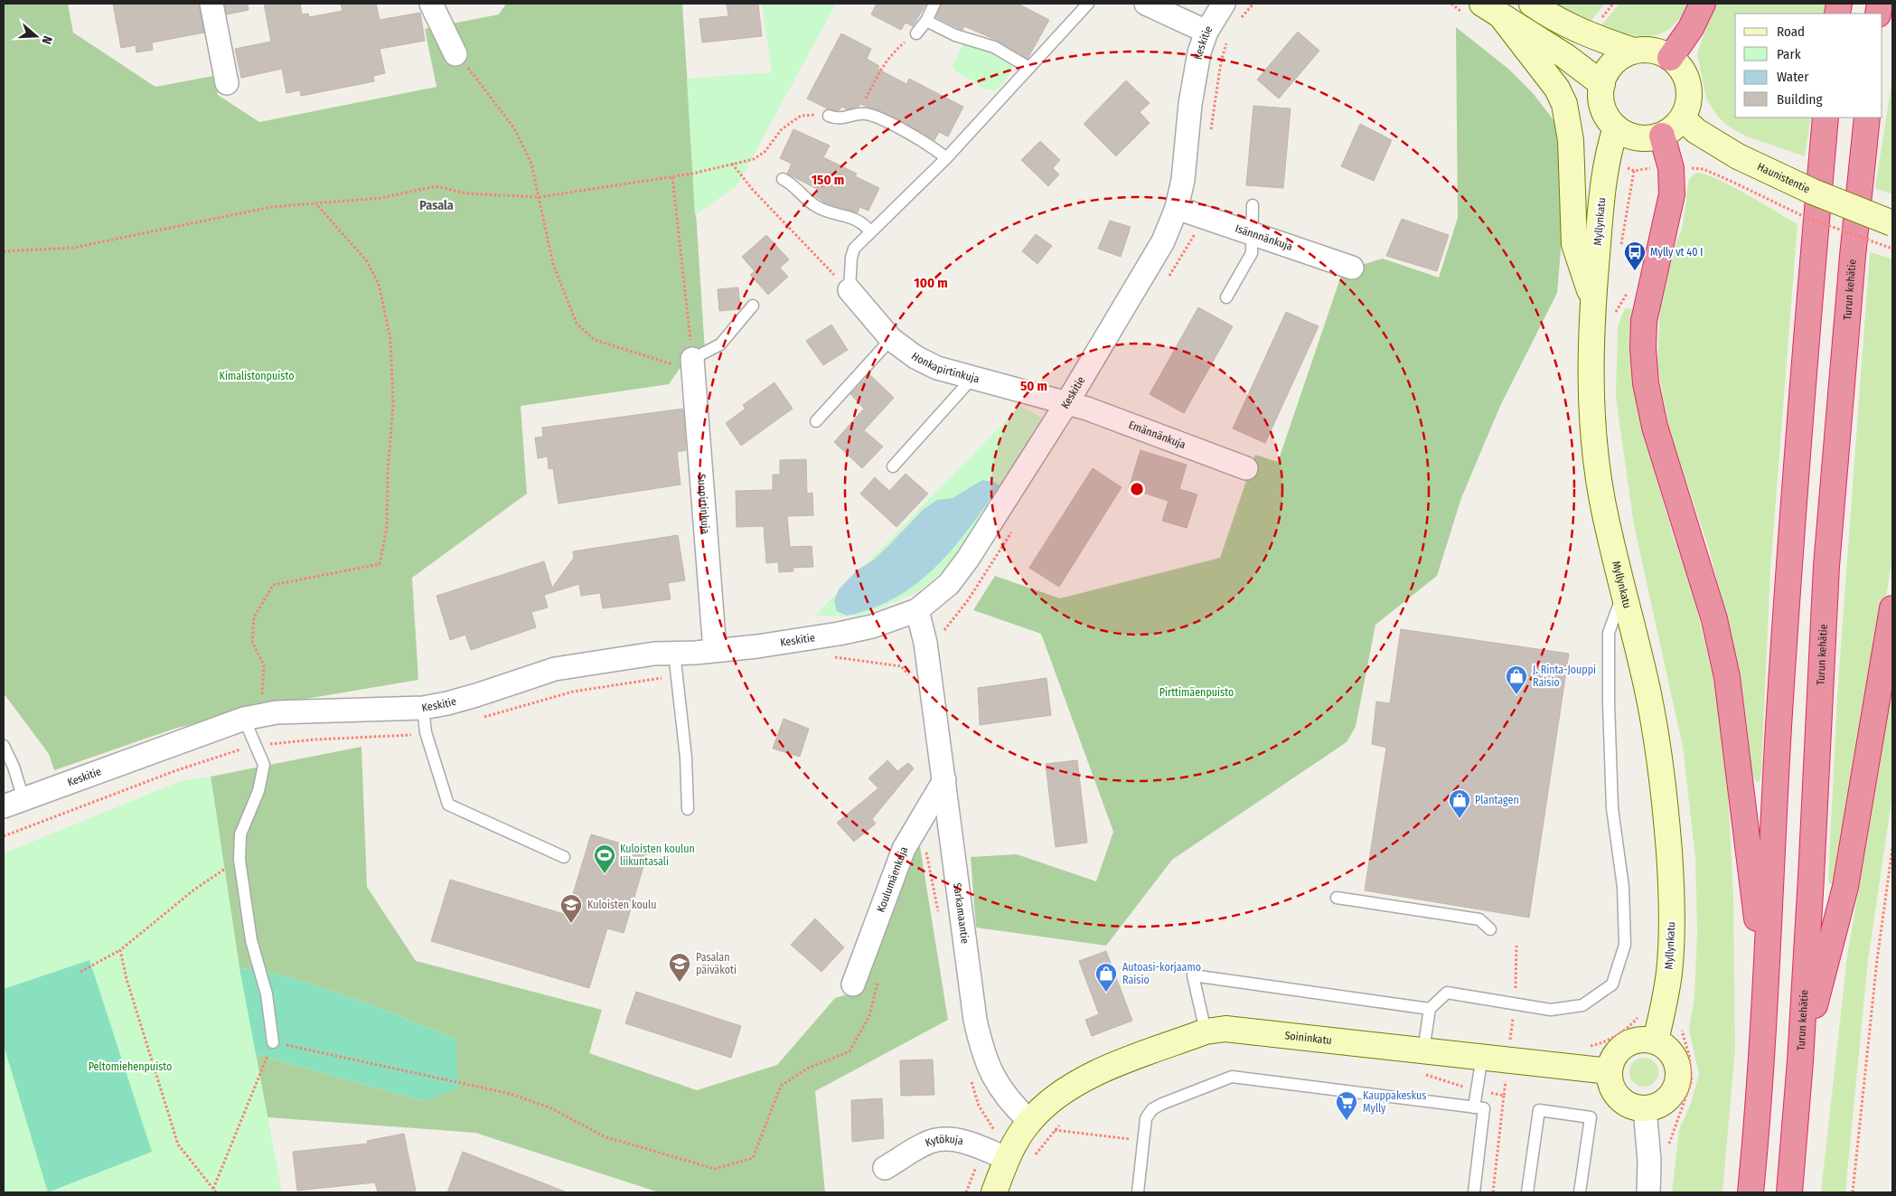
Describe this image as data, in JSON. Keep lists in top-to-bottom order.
{
  "streets": {
    "highway": ["Turun kehätie"],
    "street": [
      "Keskitie",
      "Haunistentie",
      "Myllynkatu",
      "Isännnänkuja",
      "Honkapirtinkuja",
      "Emännänkuja",
      "Suopirtinkuja",
      "Koulumäenkuja",
      "Sarkamaantie",
      "Soininkatu",
      "Kytökuja"
    ]
  },
  "crossings": [
    ["Keskitie", "Isännnänkuja"],
    ["Keskitie", "Honkapirtinkuja"],
    ["Keskitie", "Emännänkuja"],
    ["Keskitie", "Suopirtinkuja"],
    ["Keskitie", "Sarkamaantie"],
    ["Haunistentie", "Myllynkatu"],
    ["Myllynkatu", "Soininkatu"],
    ["Honkapirtinkuja", "Emännänkuja"],
    ["Koulumäenkuja", "Sarkamaantie"],
    ["Sarkamaantie", "Soininkatu"]
  ],
  "districts": ["Pasala"],
  "parks": ["Kimalistonpuisto", "Pirttimäenpuisto", "Peltomiehenpuisto"],
  "places": {
    "bus stop": ["Mylly vt 40 I"],
    "shop": ["J. Rinta-Jouppi Raisio", "Plantagen", "Autoasi-korjaamo Raisio"],
    "sports": ["Kuloisten koulun liikuntasali"],
    "school or university": ["Kuloisten koulu", "Pasalan päiväkoti"],
    "supermarket": ["Kauppakeskus Mylly"]
  },
  "legend": [
    "Road",
    "Park",
    "Water",
    "Building"
  ],
  "north": "right",
  "rings": ["150 m", "100 m", "50 m"]
}
